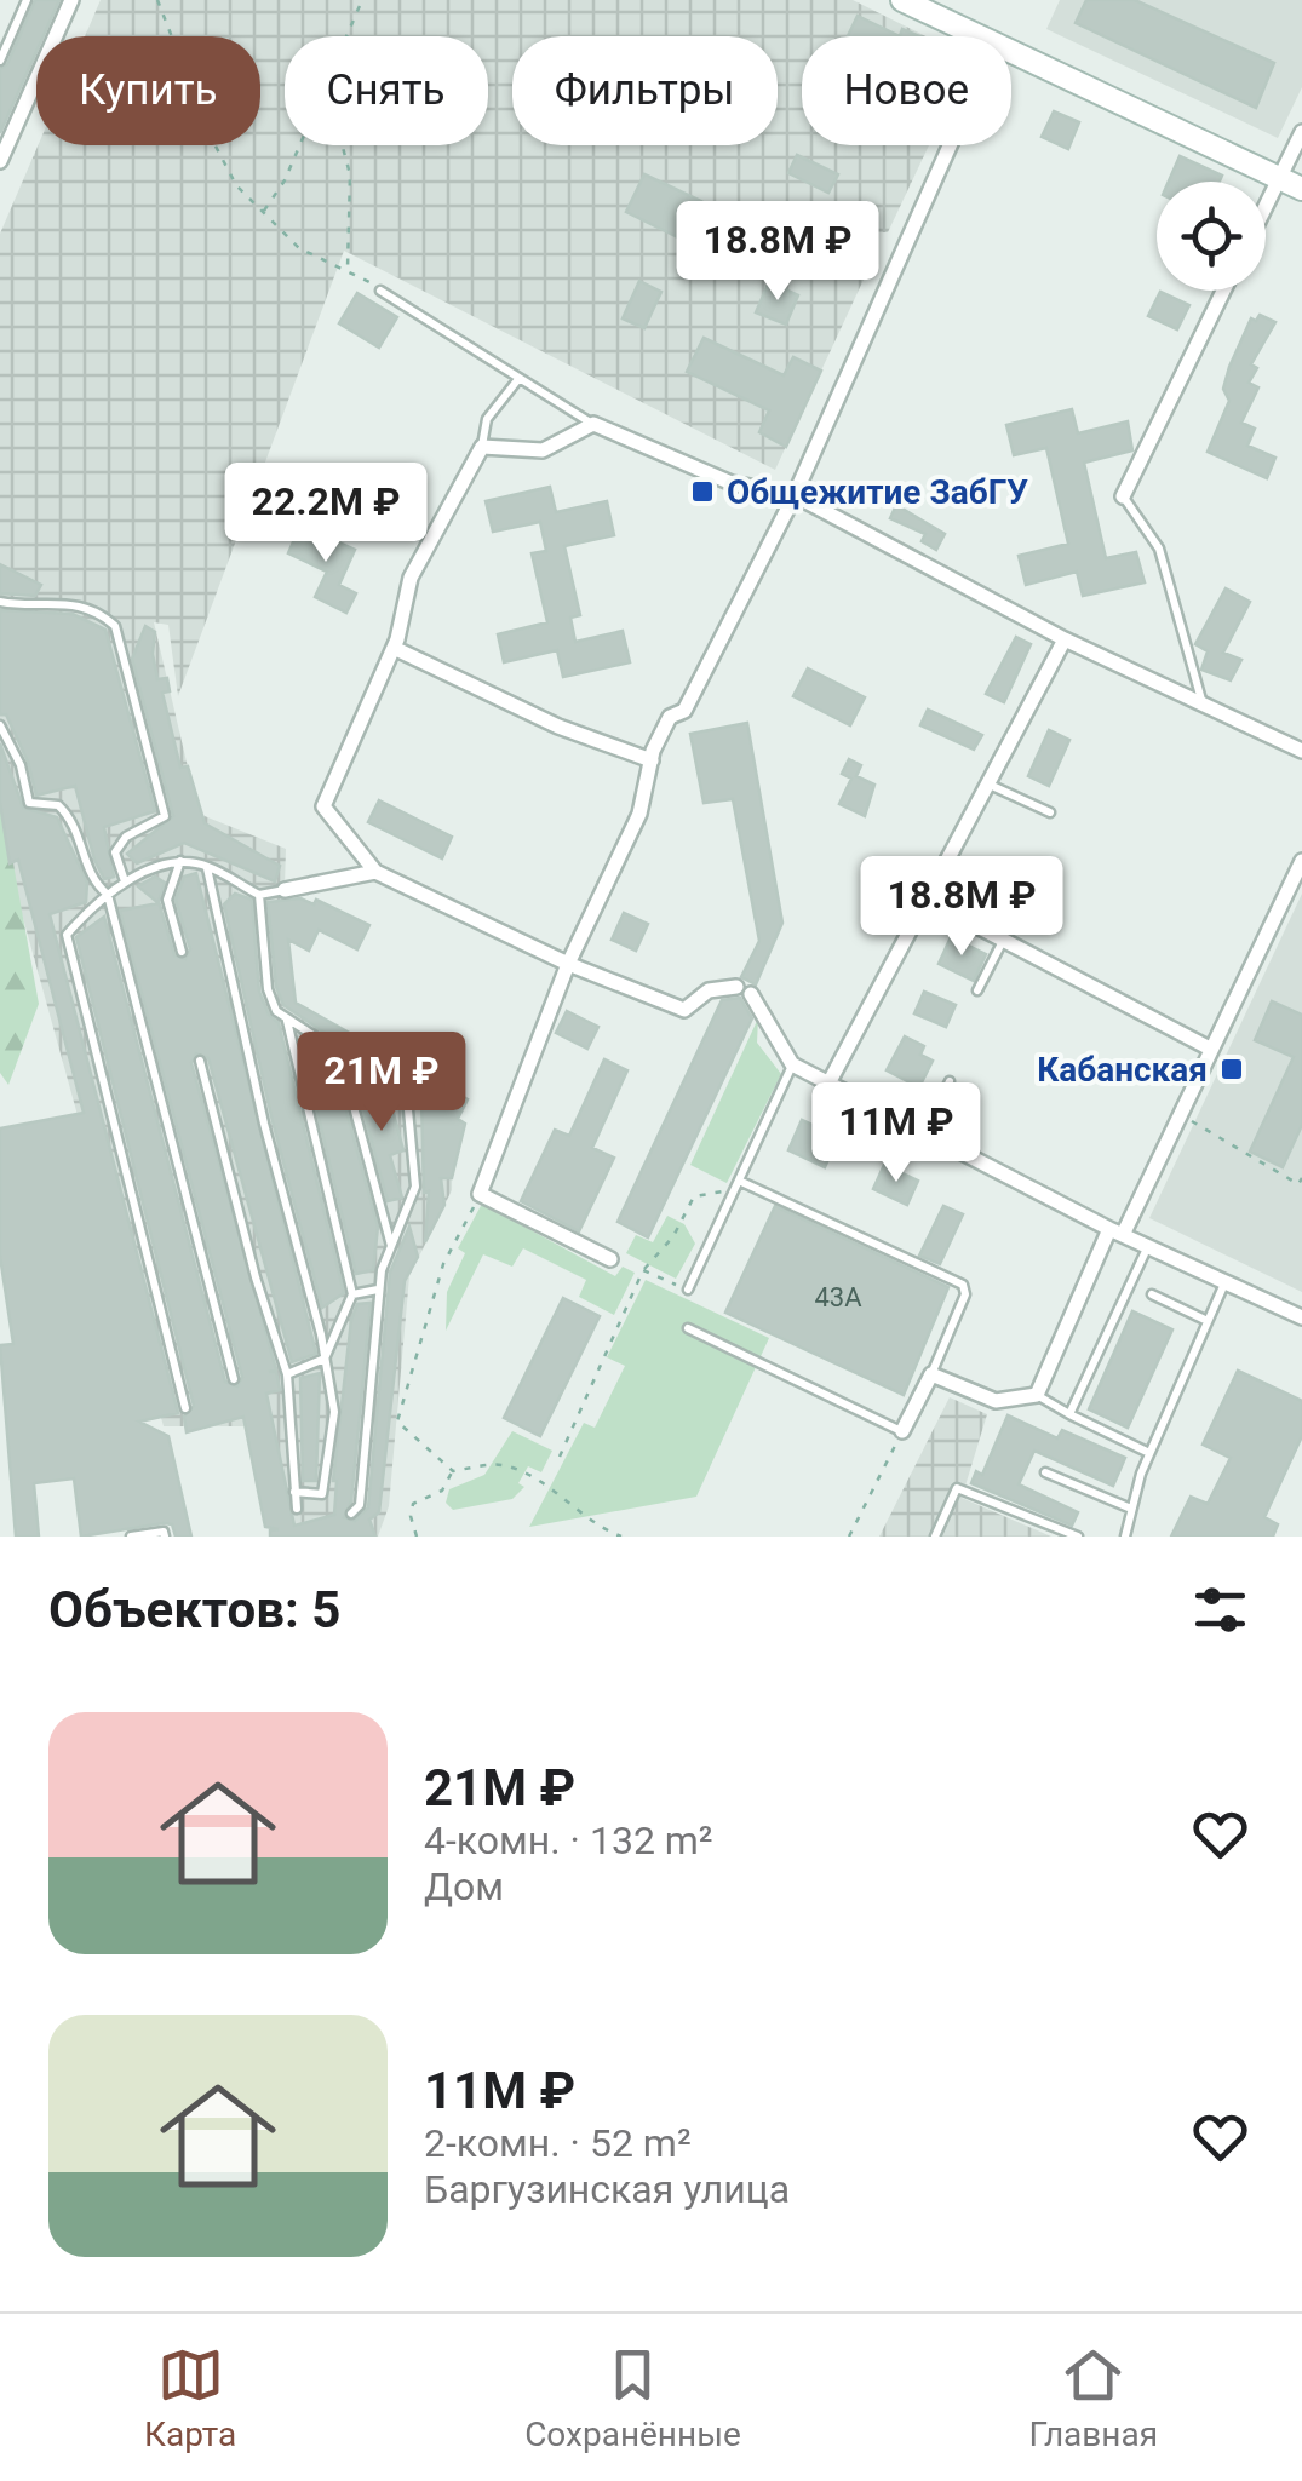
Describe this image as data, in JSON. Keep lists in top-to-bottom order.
{
  "places": {
    "transit": ["Общежитие ЗабГУ", "Кабанская"]
  },
  "house_numbers": ["43А"],
  "page": {
    "chip": [
      "Купить",
      "Снять",
      "Фильтры",
      "Новое"
    ],
    "price": [
      "18.8M ₽",
      "22.2M ₽",
      "18.8M ₽",
      "21M ₽",
      "11M ₽"
    ],
    "heading": "Объектов: 5",
    "list": [
      {
        "name": "21M ₽",
        "note": "4-комн. · 132 m² · Дом"
      },
      {
        "name": "11M ₽",
        "note": "2-комн. · 52 m² · Баргузинская улица"
      }
    ],
    "tabs": ["Карта", "Сохранённые", "Главная"]
  }
}
